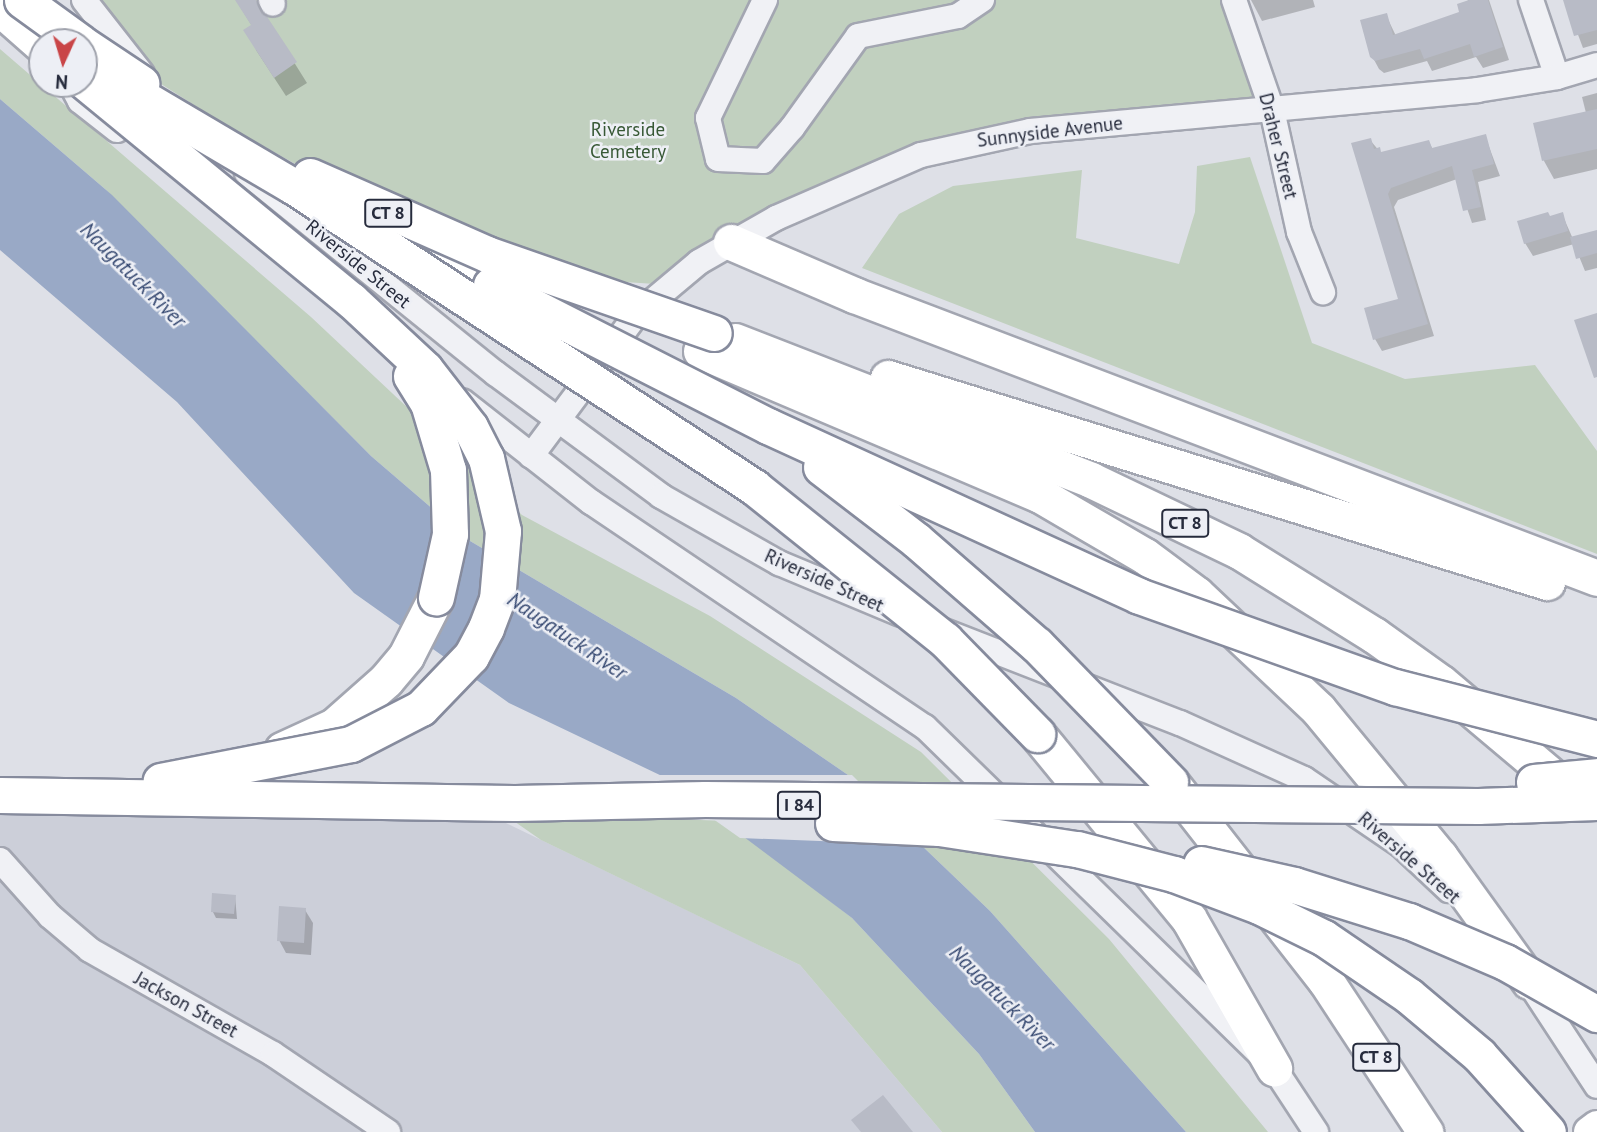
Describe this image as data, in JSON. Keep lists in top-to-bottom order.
{
  "streets": {
    "highway": ["CT 8", "I 84"],
    "street": [
      "Sunnyside Avenue",
      "Draher Street",
      "Riverside Street",
      "Jackson Street"
    ]
  },
  "crossings": [
    ["Sunnyside Avenue", "Draher Street"],
    ["Sunnyside Avenue", "Riverside Street"],
    ["CT 8", "I 84"]
  ],
  "water": ["Naugatuck River"],
  "parks": ["Riverside Cemetery"],
  "north": "bottom"
}
